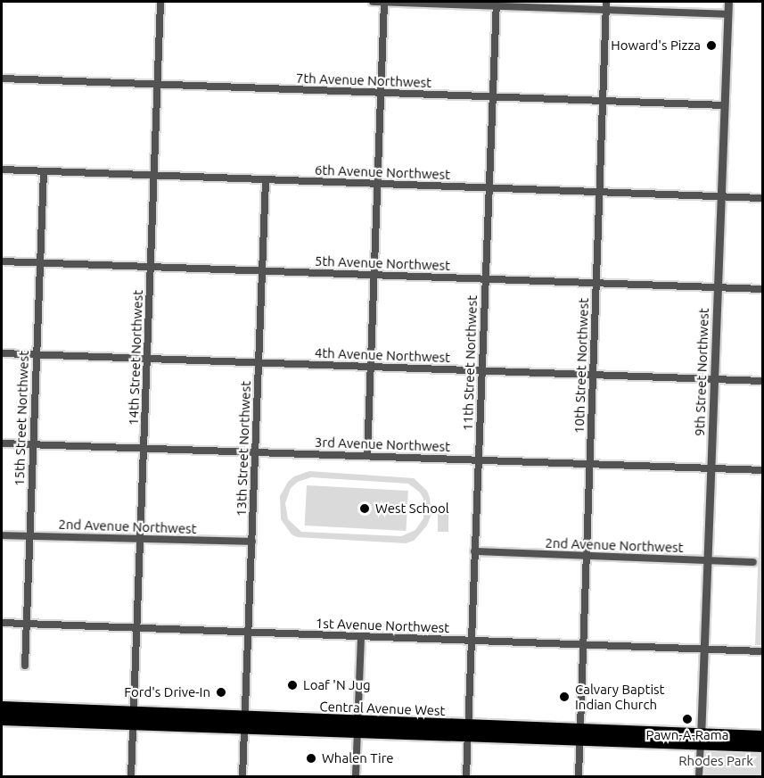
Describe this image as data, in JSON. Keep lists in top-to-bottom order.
{
  "streets": {
    "highway": ["Central Avenue West"],
    "street": [
      "7th Avenue Northwest",
      "6th Avenue Northwest",
      "5th Avenue Northwest",
      "4th Avenue Northwest",
      "14th Street Northwest",
      "11th Street Northwest",
      "10th Street Northwest",
      "9th Street Northwest",
      "15th Street Northwest",
      "3rd Avenue Northwest",
      "13th Street Northwest",
      "2nd Avenue Northwest",
      "1st Avenue Northwest"
    ]
  },
  "crossings": [
    ["7th Avenue Northwest", "14th Street Northwest"],
    ["7th Avenue Northwest", "11th Street Northwest"],
    ["7th Avenue Northwest", "10th Street Northwest"],
    ["7th Avenue Northwest", "9th Street Northwest"],
    ["6th Avenue Northwest", "14th Street Northwest"],
    ["6th Avenue Northwest", "11th Street Northwest"],
    ["6th Avenue Northwest", "10th Street Northwest"],
    ["6th Avenue Northwest", "9th Street Northwest"],
    ["6th Avenue Northwest", "15th Street Northwest"],
    ["6th Avenue Northwest", "13th Street Northwest"],
    ["5th Avenue Northwest", "14th Street Northwest"],
    ["5th Avenue Northwest", "11th Street Northwest"],
    ["5th Avenue Northwest", "10th Street Northwest"],
    ["5th Avenue Northwest", "9th Street Northwest"],
    ["5th Avenue Northwest", "15th Street Northwest"],
    ["5th Avenue Northwest", "13th Street Northwest"],
    ["4th Avenue Northwest", "14th Street Northwest"],
    ["4th Avenue Northwest", "11th Street Northwest"],
    ["4th Avenue Northwest", "10th Street Northwest"],
    ["4th Avenue Northwest", "9th Street Northwest"],
    ["4th Avenue Northwest", "15th Street Northwest"],
    ["4th Avenue Northwest", "13th Street Northwest"],
    ["14th Street Northwest", "3rd Avenue Northwest"],
    ["14th Street Northwest", "2nd Avenue Northwest"],
    ["14th Street Northwest", "1st Avenue Northwest"],
    ["14th Street Northwest", "Central Avenue West"],
    ["11th Street Northwest", "3rd Avenue Northwest"],
    ["11th Street Northwest", "2nd Avenue Northwest"],
    ["11th Street Northwest", "1st Avenue Northwest"],
    ["11th Street Northwest", "Central Avenue West"],
    ["10th Street Northwest", "3rd Avenue Northwest"],
    ["10th Street Northwest", "2nd Avenue Northwest"],
    ["10th Street Northwest", "1st Avenue Northwest"],
    ["10th Street Northwest", "Central Avenue West"],
    ["9th Street Northwest", "3rd Avenue Northwest"],
    ["9th Street Northwest", "2nd Avenue Northwest"],
    ["9th Street Northwest", "1st Avenue Northwest"],
    ["9th Street Northwest", "Central Avenue West"],
    ["15th Street Northwest", "3rd Avenue Northwest"],
    ["15th Street Northwest", "2nd Avenue Northwest"],
    ["15th Street Northwest", "1st Avenue Northwest"],
    ["3rd Avenue Northwest", "13th Street Northwest"],
    ["13th Street Northwest", "2nd Avenue Northwest"],
    ["13th Street Northwest", "1st Avenue Northwest"],
    ["13th Street Northwest", "Central Avenue West"]
  ],
  "parks": ["Rhodes Park"],
  "places": [
    "Howard's Pizza",
    "West School",
    "Loaf 'N Jug",
    "Ford's Drive-In",
    "Calvary Baptist Indian Church",
    "Pawn-A-Rama",
    "Whalen Tire"
  ]
}
